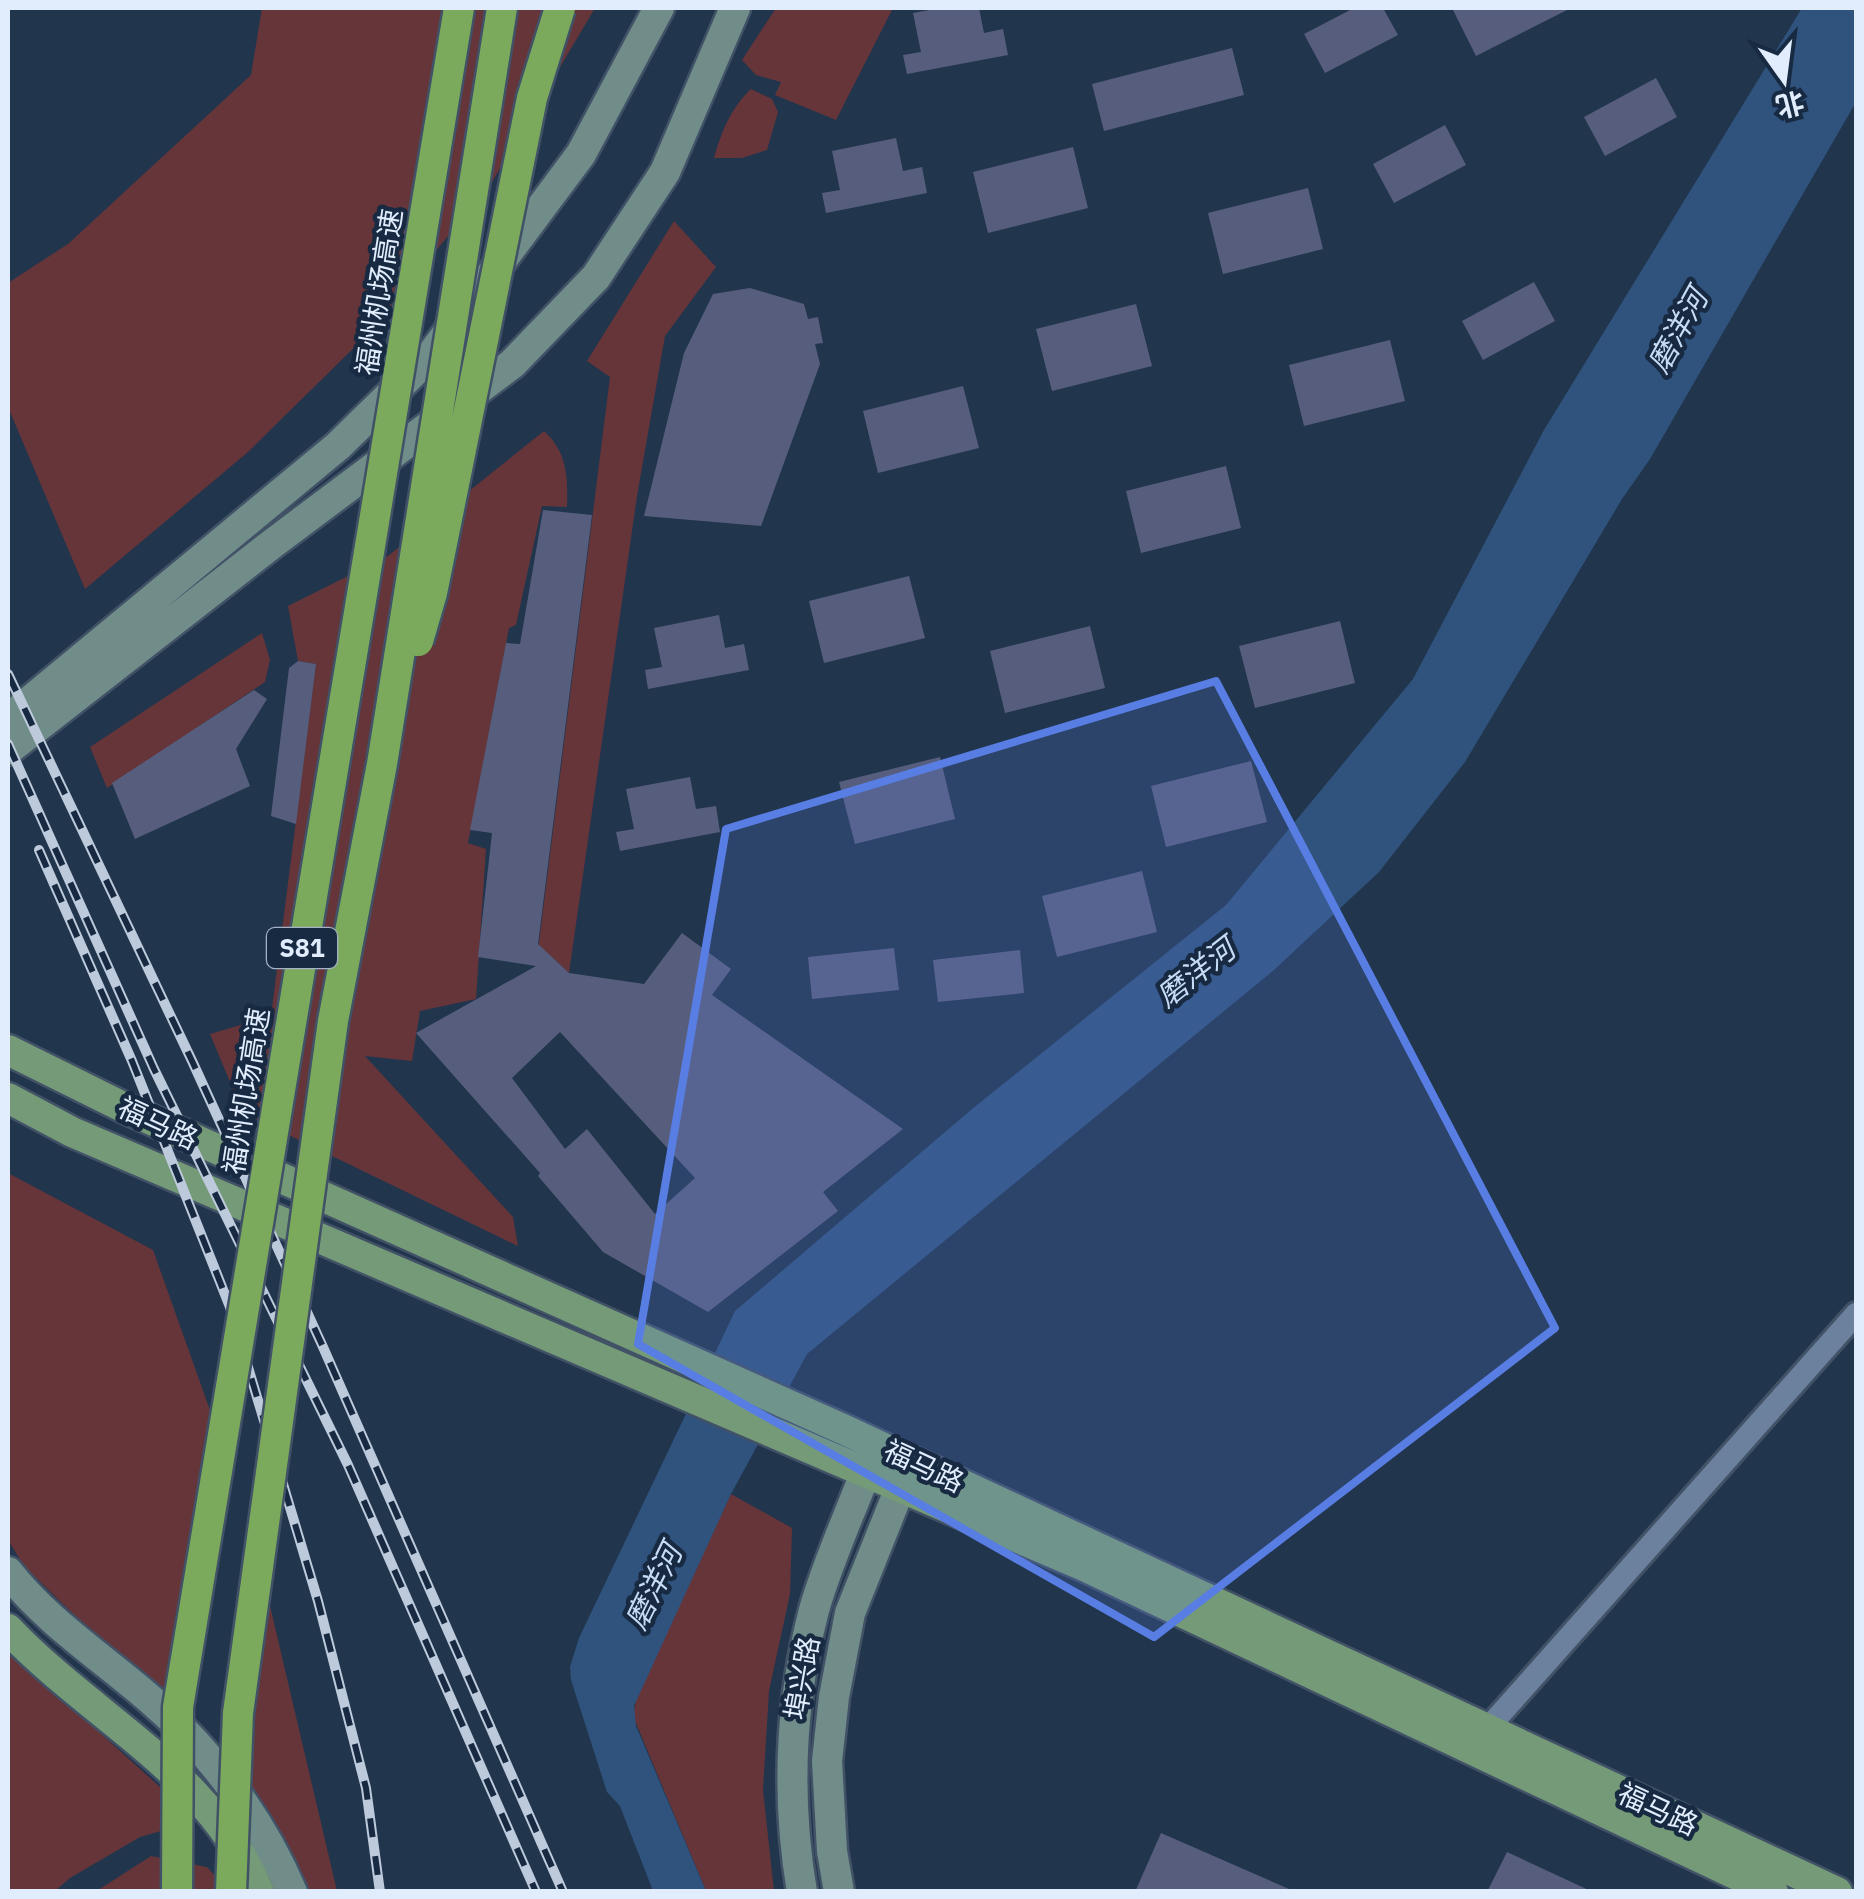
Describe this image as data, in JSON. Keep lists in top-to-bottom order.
{
  "streets": {
    "highway": ["福州机场高速", "S81"],
    "main road": ["福马路", "埠兴路"]
  },
  "crossings": [
    ["福马路", "埠兴路"]
  ],
  "water": ["磨洋河"],
  "north": "bottom"
}
